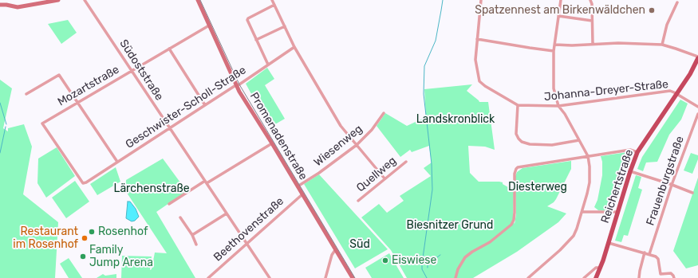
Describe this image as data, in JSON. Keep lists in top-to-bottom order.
{
  "streets": {
    "main road": ["Promenadenstraße", "Reichertstraße"],
    "street": [
      "Südoststraße",
      "Mozartstraße",
      "Johanna-Dreyer-Straße",
      "Geschwister-Scholl-Straße",
      "Wiesenweg",
      "Quellweg",
      "Frauenburgstraße",
      "Beethovenstraße"
    ]
  },
  "crossings": [
    ["Südoststraße", "Mozartstraße"],
    ["Südoststraße", "Geschwister-Scholl-Straße"],
    ["Südoststraße", "Beethovenstraße"],
    ["Mozartstraße", "Geschwister-Scholl-Straße"],
    ["Mozartstraße", "Promenadenstraße"],
    ["Johanna-Dreyer-Straße", "Reichertstraße"],
    ["Geschwister-Scholl-Straße", "Promenadenstraße"],
    ["Promenadenstraße", "Wiesenweg"],
    ["Promenadenstraße", "Beethovenstraße"]
  ],
  "parks": [
    "Landskronblick",
    "Diesterweg",
    "Lärchenstraße",
    "Biesnitzer Grund",
    "Süd"
  ],
  "places": [
    "Spatzennest am Birkenwäldchen",
    "Rosenhof",
    "Restaurant im Rosenhof",
    "Family Jump Arena",
    "Eiswiese"
  ]
}
